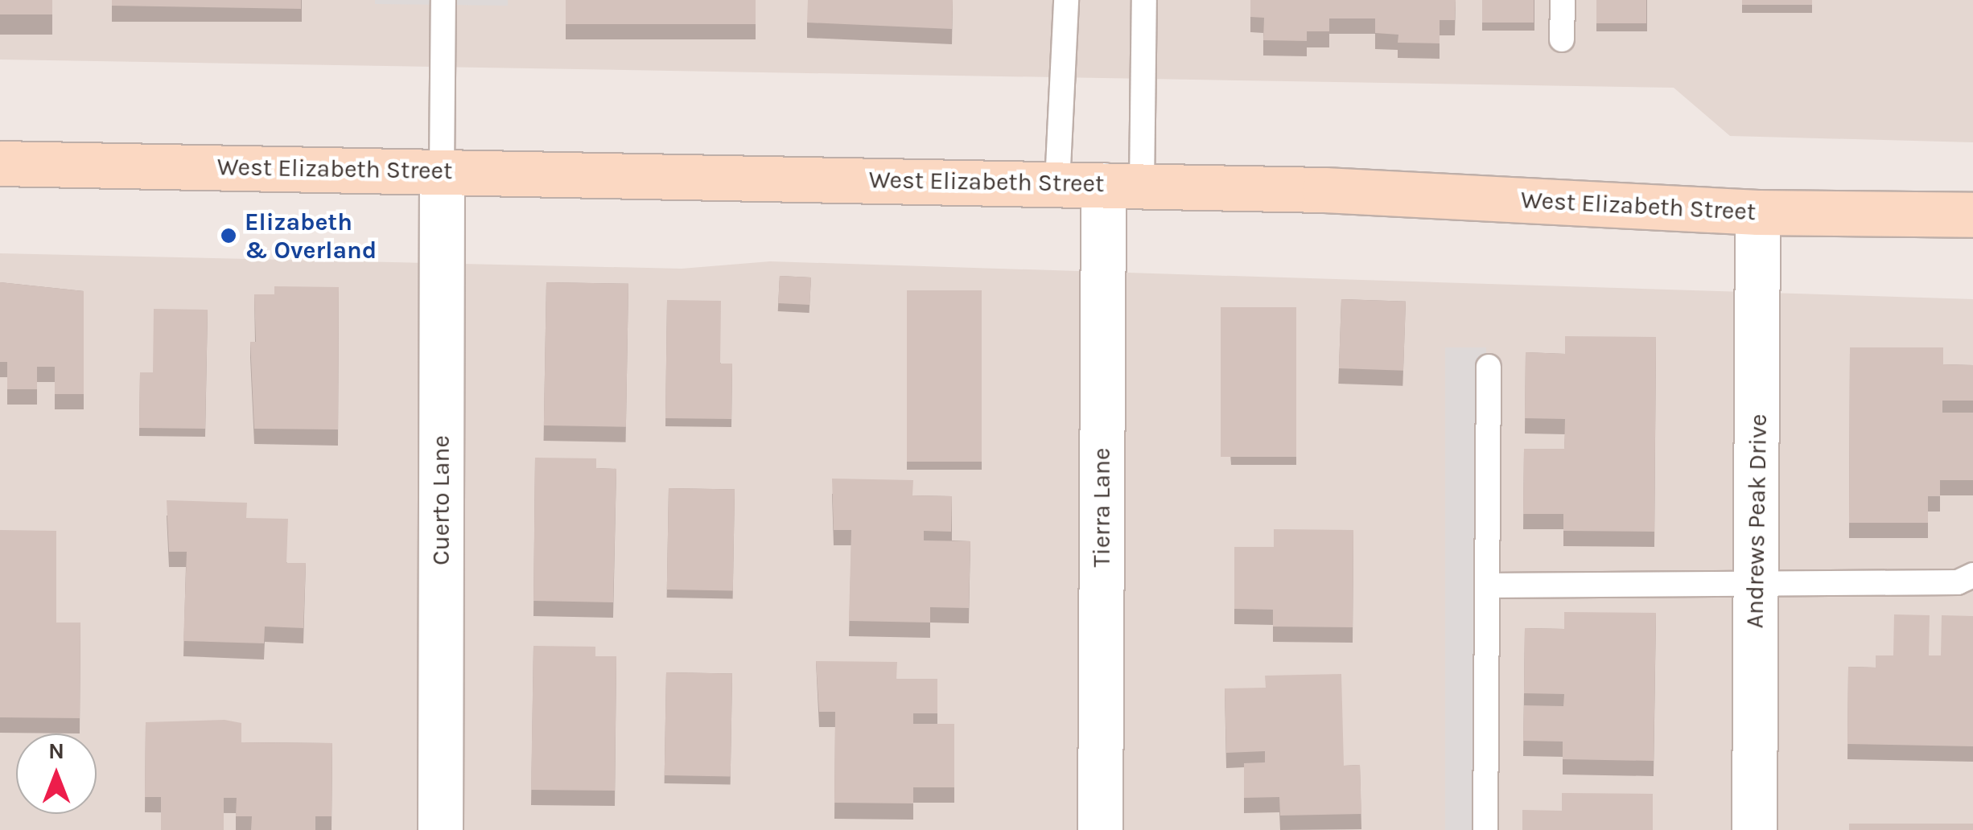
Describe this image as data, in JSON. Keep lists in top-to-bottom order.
{
  "streets": {
    "main road": ["West Elizabeth Street"],
    "street": ["Cuerto Lane", "Tierra Lane", "Andrews Peak Drive"]
  },
  "crossings": [
    ["West Elizabeth Street", "Cuerto Lane"],
    ["West Elizabeth Street", "Tierra Lane"],
    ["West Elizabeth Street", "Andrews Peak Drive"]
  ],
  "places": ["Elizabeth & Overland"],
  "north": "top"
}
